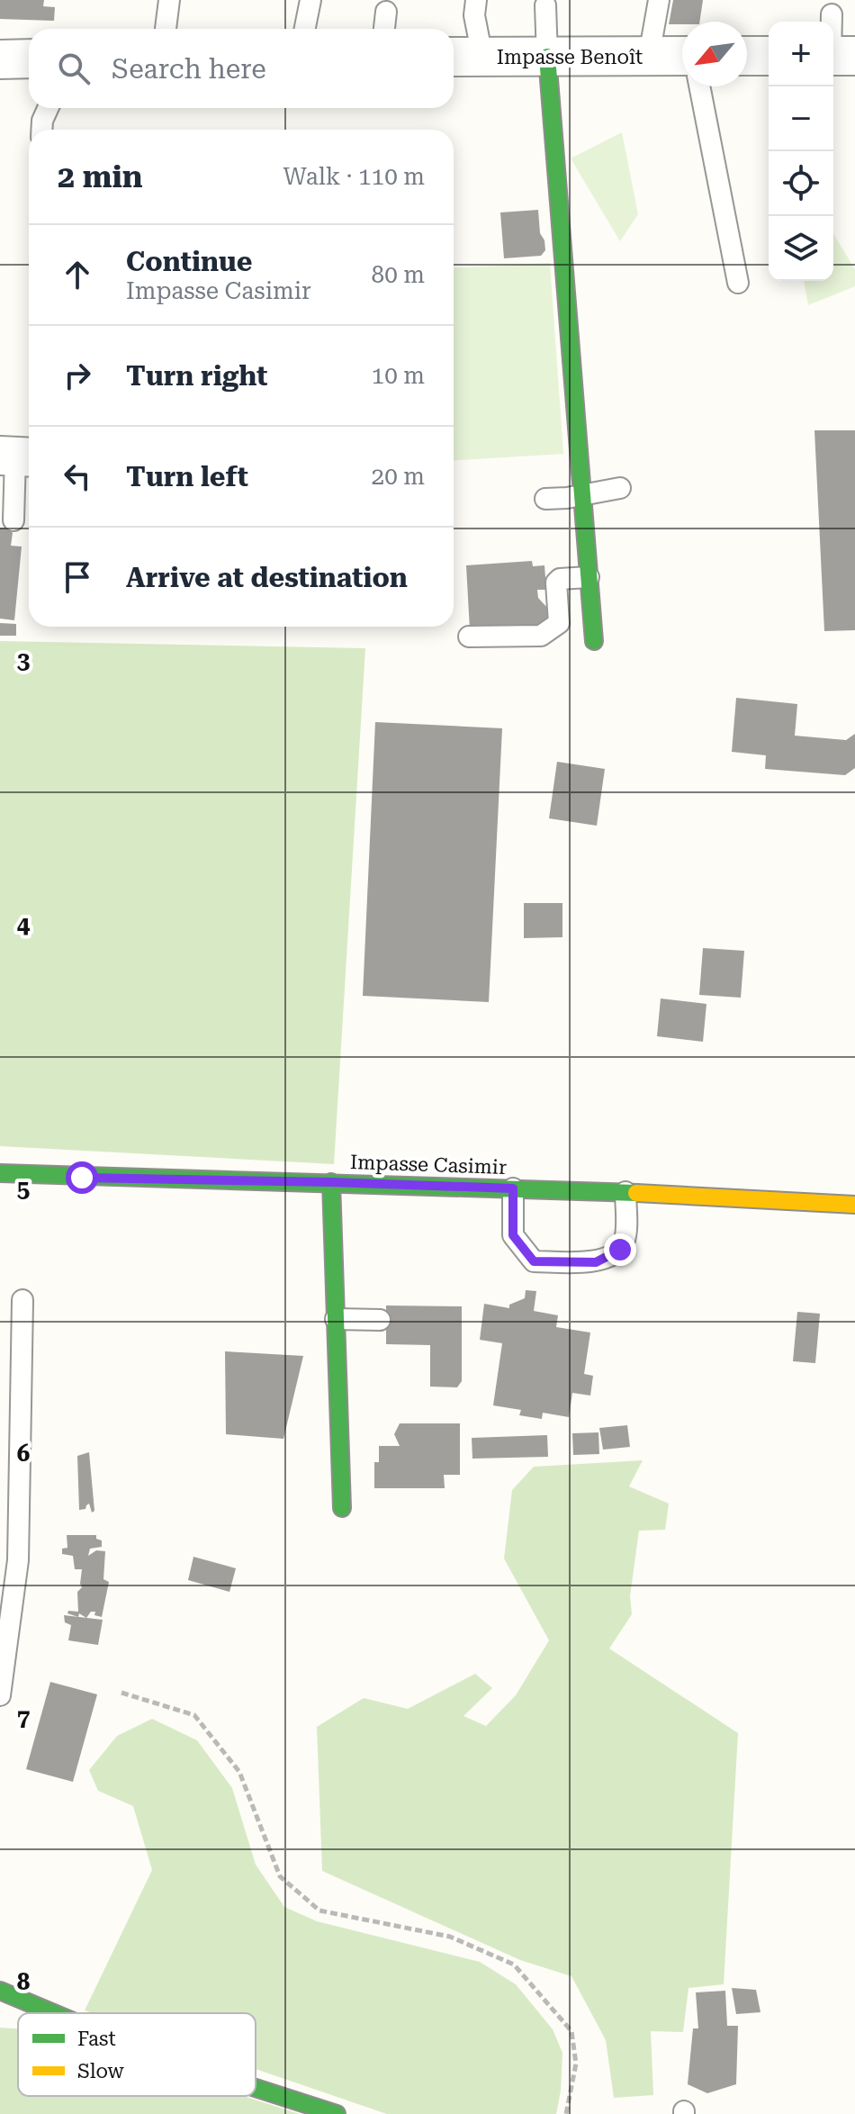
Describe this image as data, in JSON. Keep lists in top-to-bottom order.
{
  "streets": {
    "street": ["Impasse Benoît", "Impasse Casimir"]
  },
  "legend": ["Fast", "Slow"],
  "north": "bottom left",
  "page": {
    "map_buttons": ["+", "−"],
    "search": "Search here",
    "heading": ["2 min", "Walk · 110 m"],
    "list": [
      ["Continue", "Impasse Casimir", "80 m"],
      ["Turn right", "10 m"],
      ["Turn left", "20 m"],
      "Arrive at destination"
    ]
  },
  "grid": {
    "rows": [
      "3",
      "4",
      "5",
      "6",
      "7",
      "8"
    ]
  }
}
